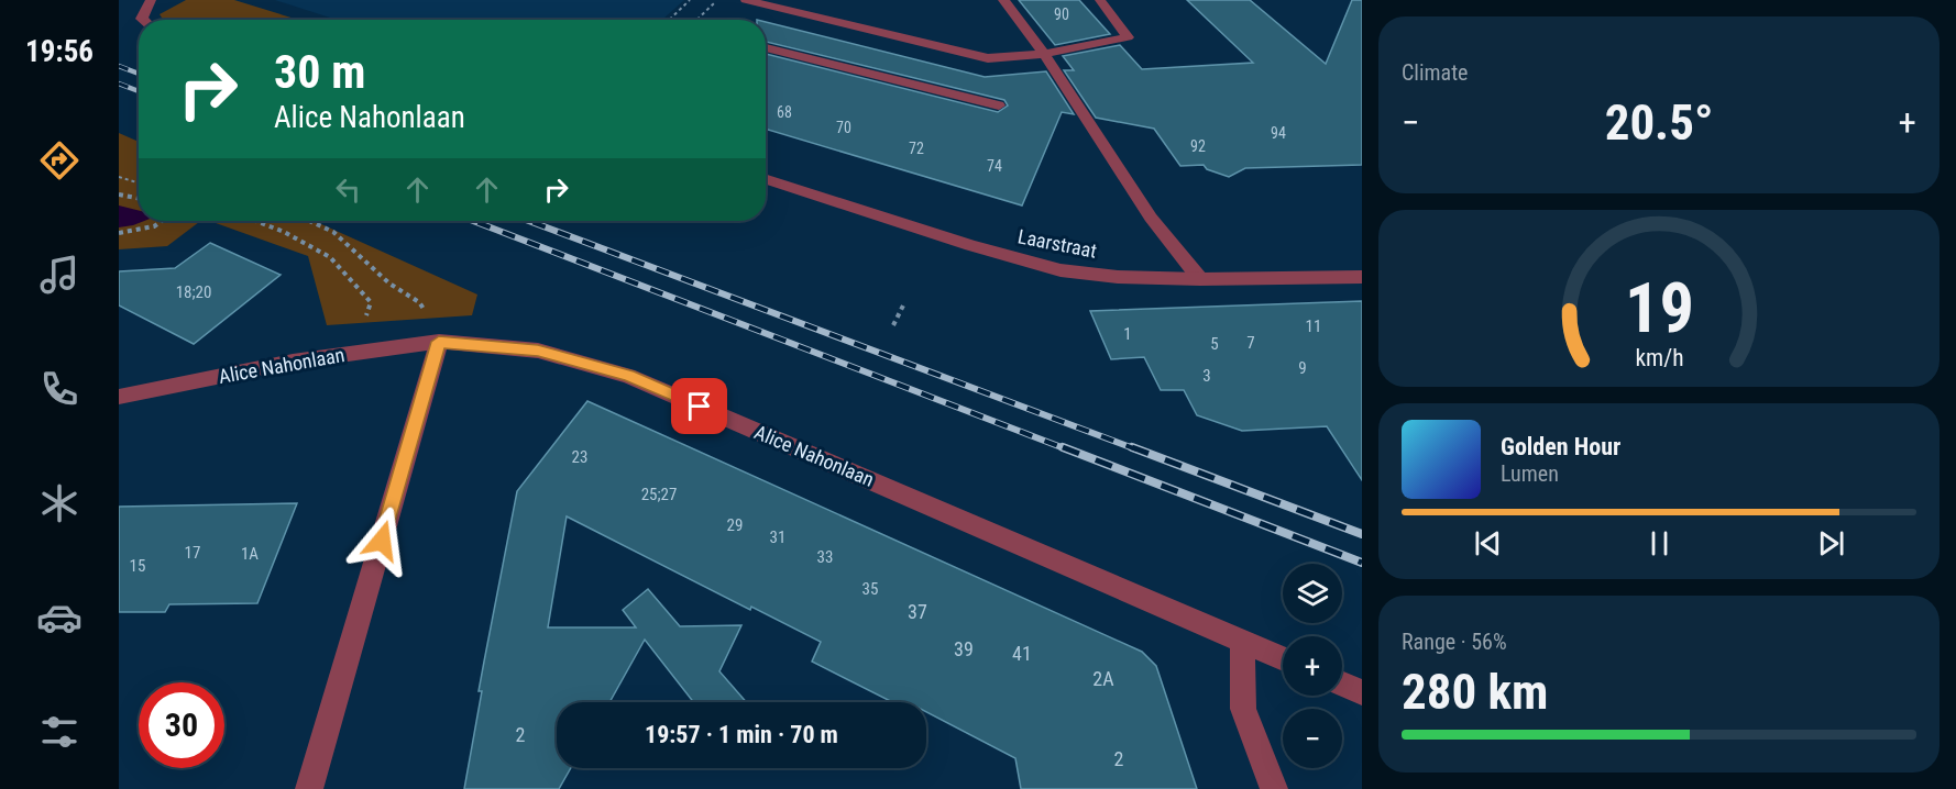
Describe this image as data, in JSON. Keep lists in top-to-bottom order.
{
  "streets": {
    "street": ["Laarstraat", "Alice Nahonlaan"]
  },
  "house_numbers": [
    "90",
    "68",
    "70",
    "94",
    "92",
    "72",
    "74",
    "18;20",
    "11",
    "1",
    "7",
    "5",
    "9",
    "3",
    "23",
    "25;27",
    "29",
    "31",
    "17",
    "1A",
    "33",
    "15",
    "35",
    "37",
    "39",
    "41",
    "2A",
    "2",
    "2"
  ],
  "page": {
    "tabs": "19:56",
    "tile": [
      "Climate",
      ["Range · 56%", "280 km"]
    ],
    "turn": ["30 m", "Alice Nahonlaan"],
    "heat": ["−", "20.5°", "+"],
    "song": ["Golden Hour", "Lumen"],
    "map_buttons": ["+", "−"],
    "limit": "30",
    "trip": "19:57 · 1 min · 70 m",
    "gauge": ["19", "km/h"]
  }
}
